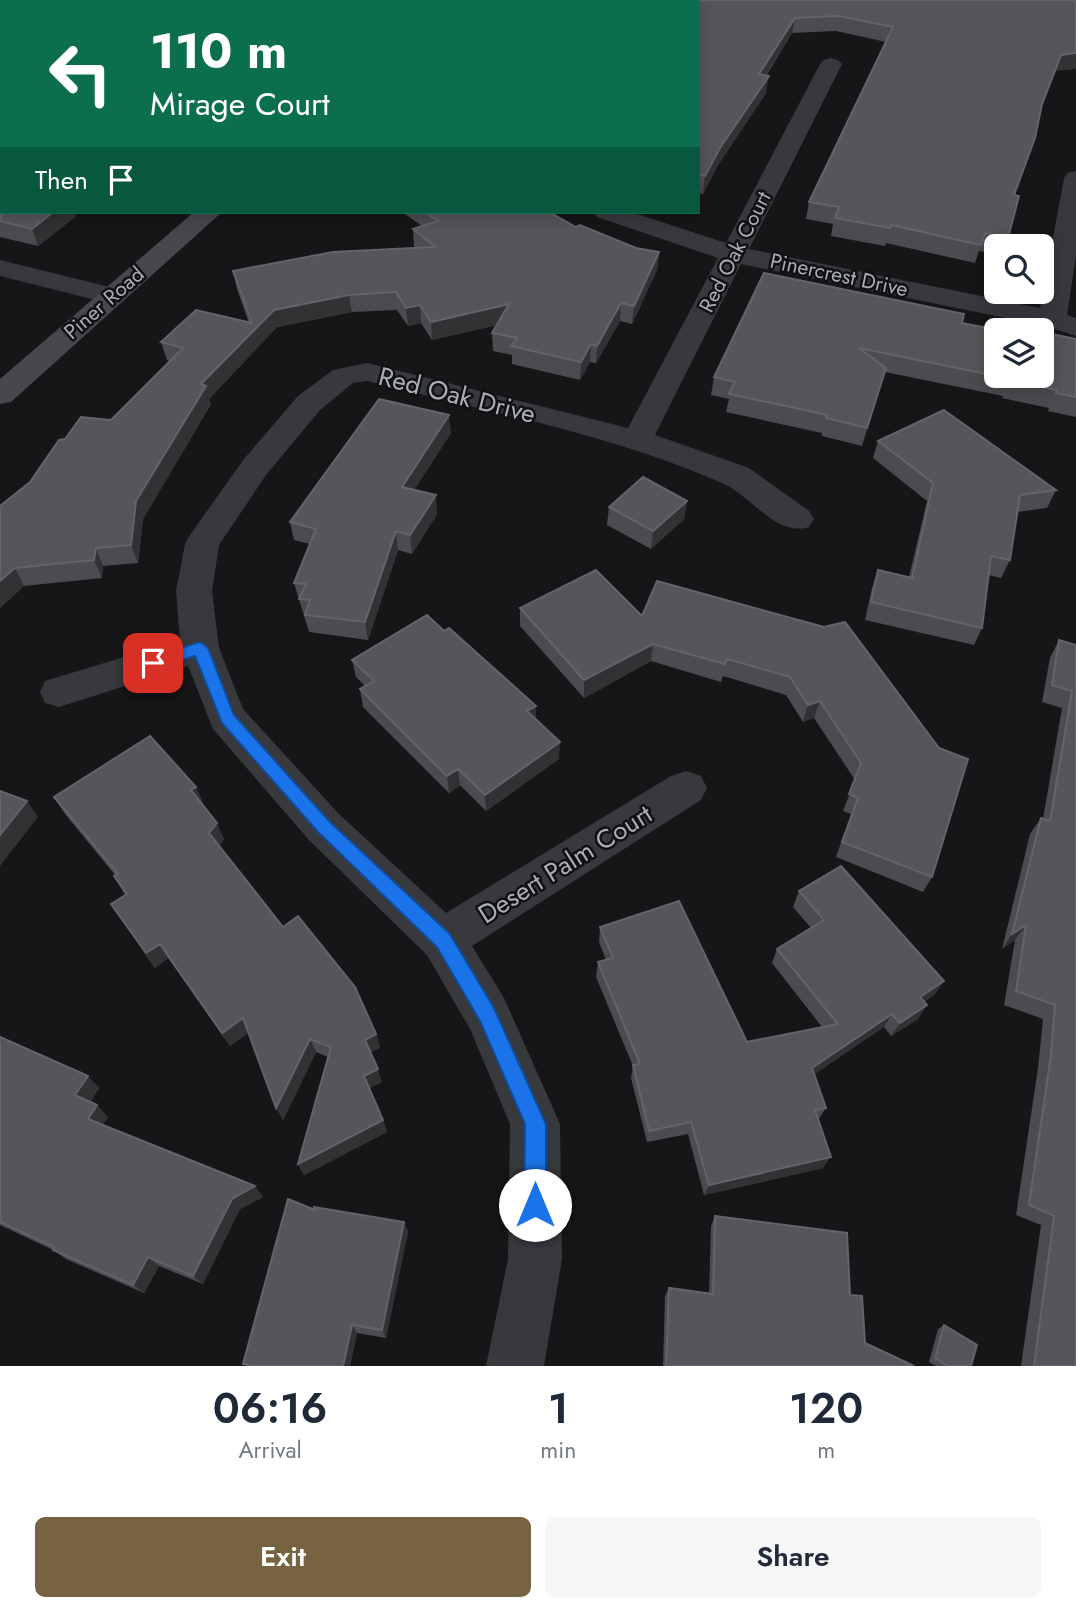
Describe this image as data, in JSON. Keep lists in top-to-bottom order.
{
  "streets": {
    "main road": ["Piner Road"],
    "street": [
      "Red Oak Court",
      "Pinercrest Drive",
      "Red Oak Drive",
      "Desert Palm Court"
    ]
  },
  "crossings": [
    ["Red Oak Court", "Pinercrest Drive"],
    ["Red Oak Court", "Red Oak Drive"],
    ["Red Oak Drive", "Desert Palm Court"]
  ],
  "page": {
    "turn": ["110 m", "Mirage Court"],
    "then": "Then",
    "eta": [
      "06:16",
      "Arrival",
      "1",
      "min",
      "120",
      "m"
    ],
    "buttons": ["Exit", "Share"]
  }
}
